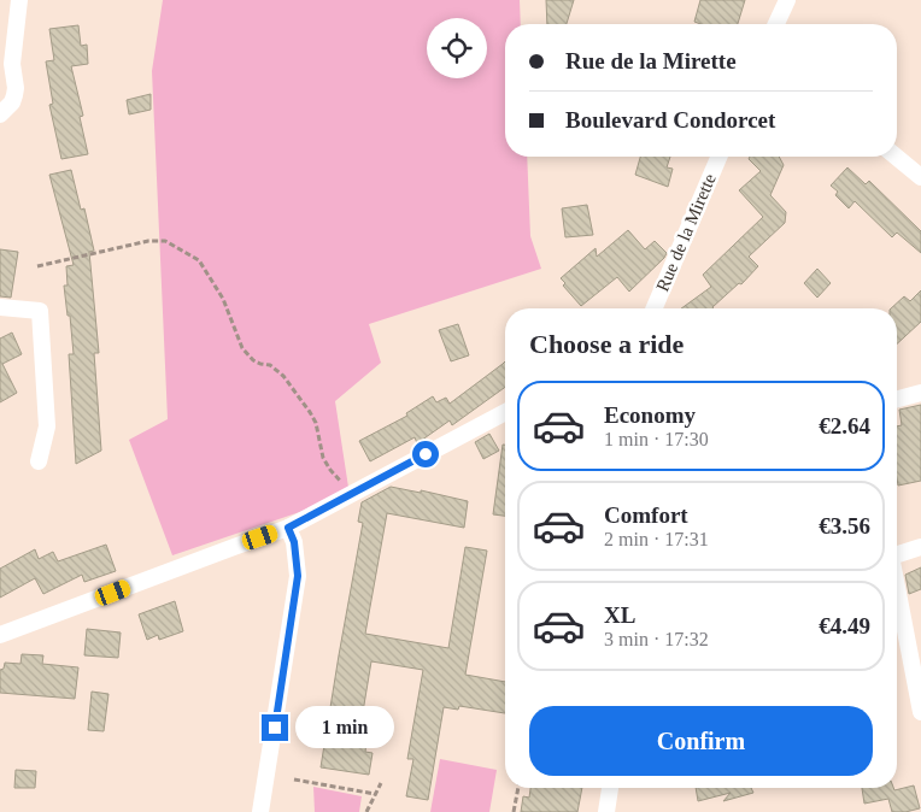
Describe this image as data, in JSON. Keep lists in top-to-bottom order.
{
  "streets": {
    "street": ["Rue de la Mirette"]
  },
  "page": {
    "banner": ["Rue de la Mirette", "Boulevard Condorcet"],
    "heading": "Choose a ride",
    "list": [
      {
        "name": "Economy",
        "note": "1 min · 17:30",
        "value": "€2.64"
      },
      {
        "name": "Comfort",
        "note": "2 min · 17:31",
        "value": "€3.56"
      },
      {
        "name": "XL",
        "note": "3 min · 17:32",
        "value": "€4.49"
      }
    ],
    "buttons": "Confirm",
    "bubble": "1 min"
  }
}
